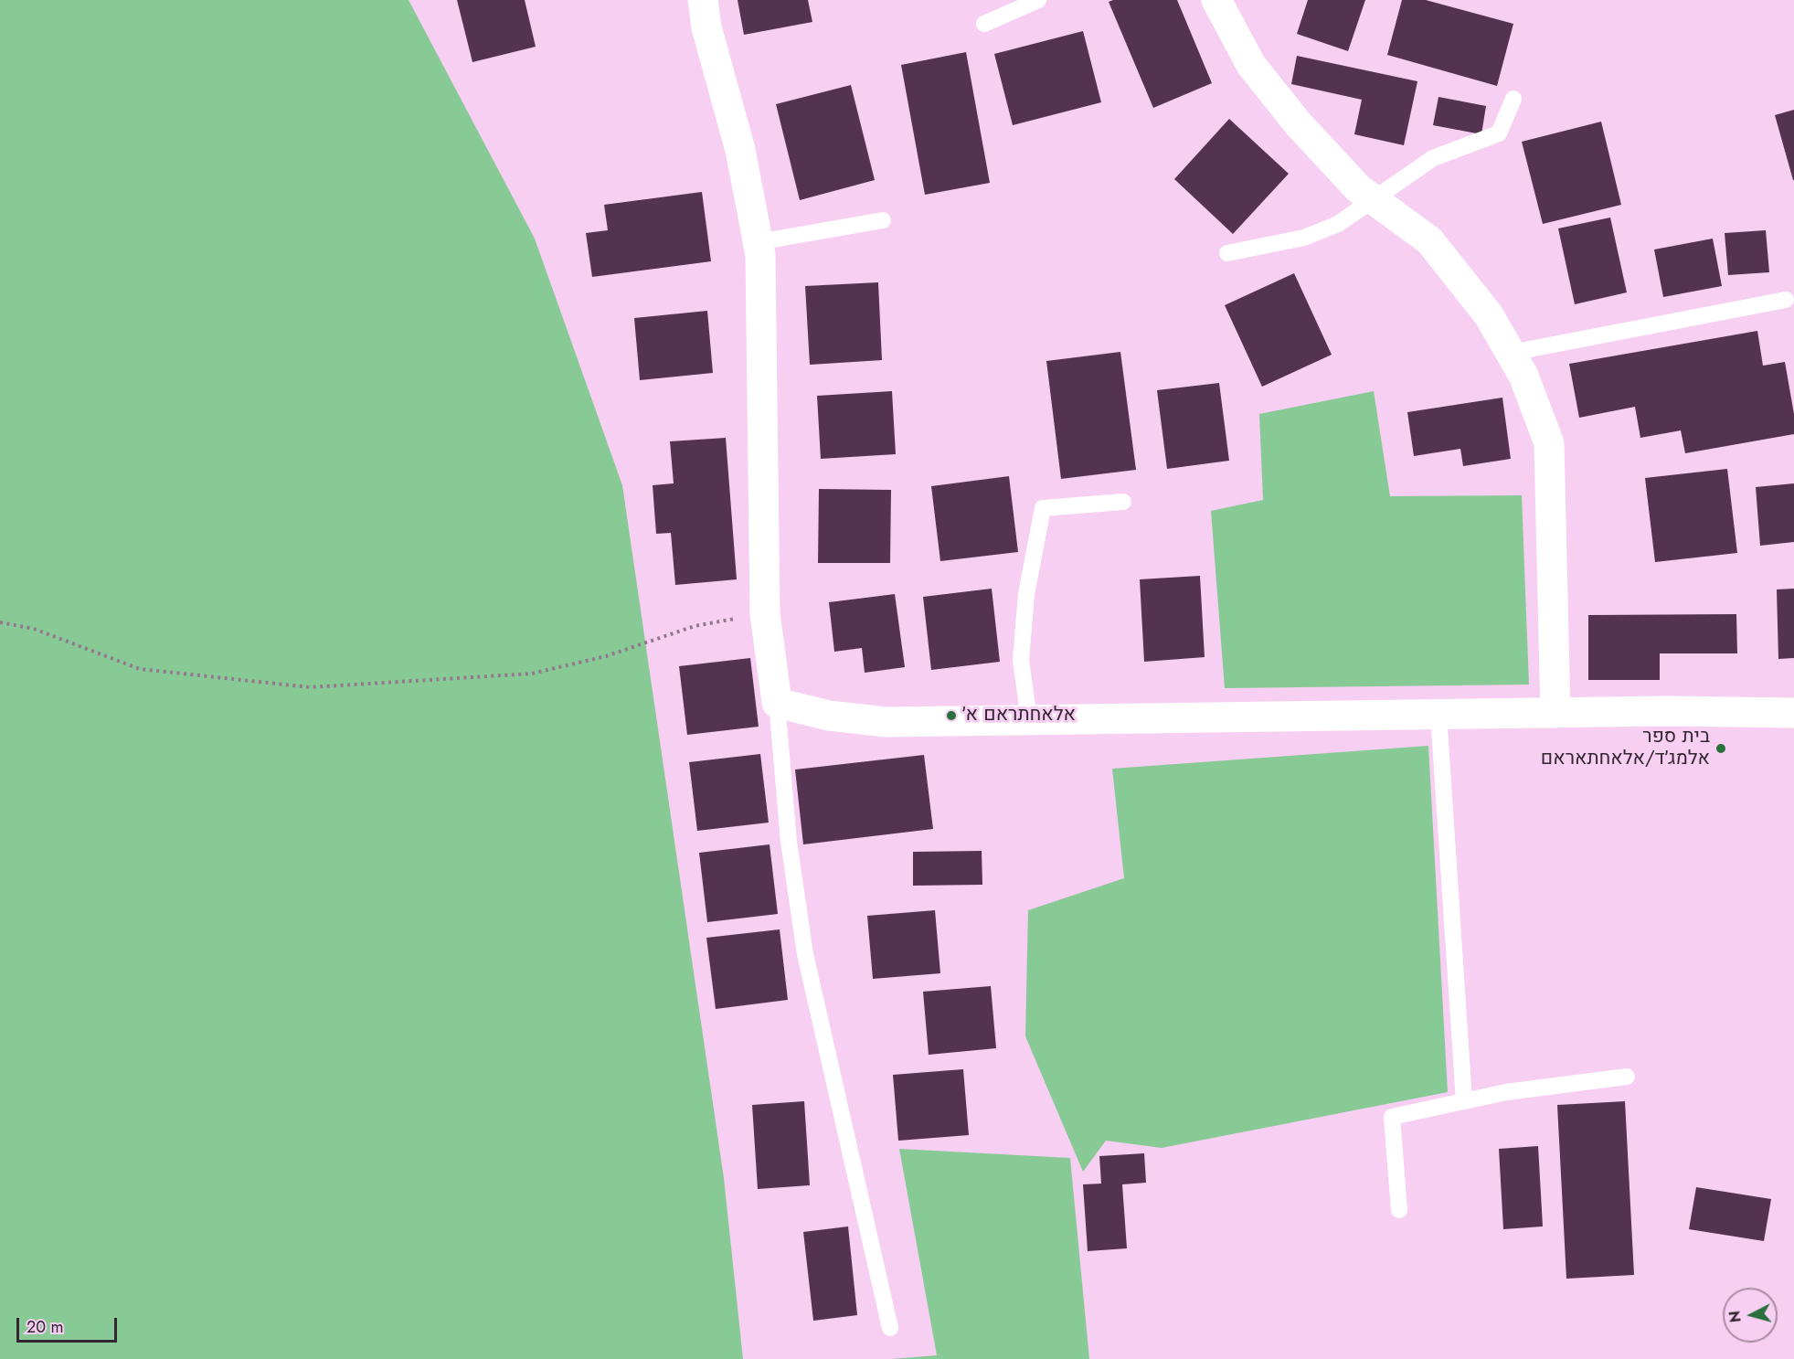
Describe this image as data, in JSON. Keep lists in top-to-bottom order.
{
  "places": ["אלאחתראם א׳", "בית ספר אלמג׳ד/אלאחתאראם"],
  "scale_bar": "20 m",
  "north": "left"
}
